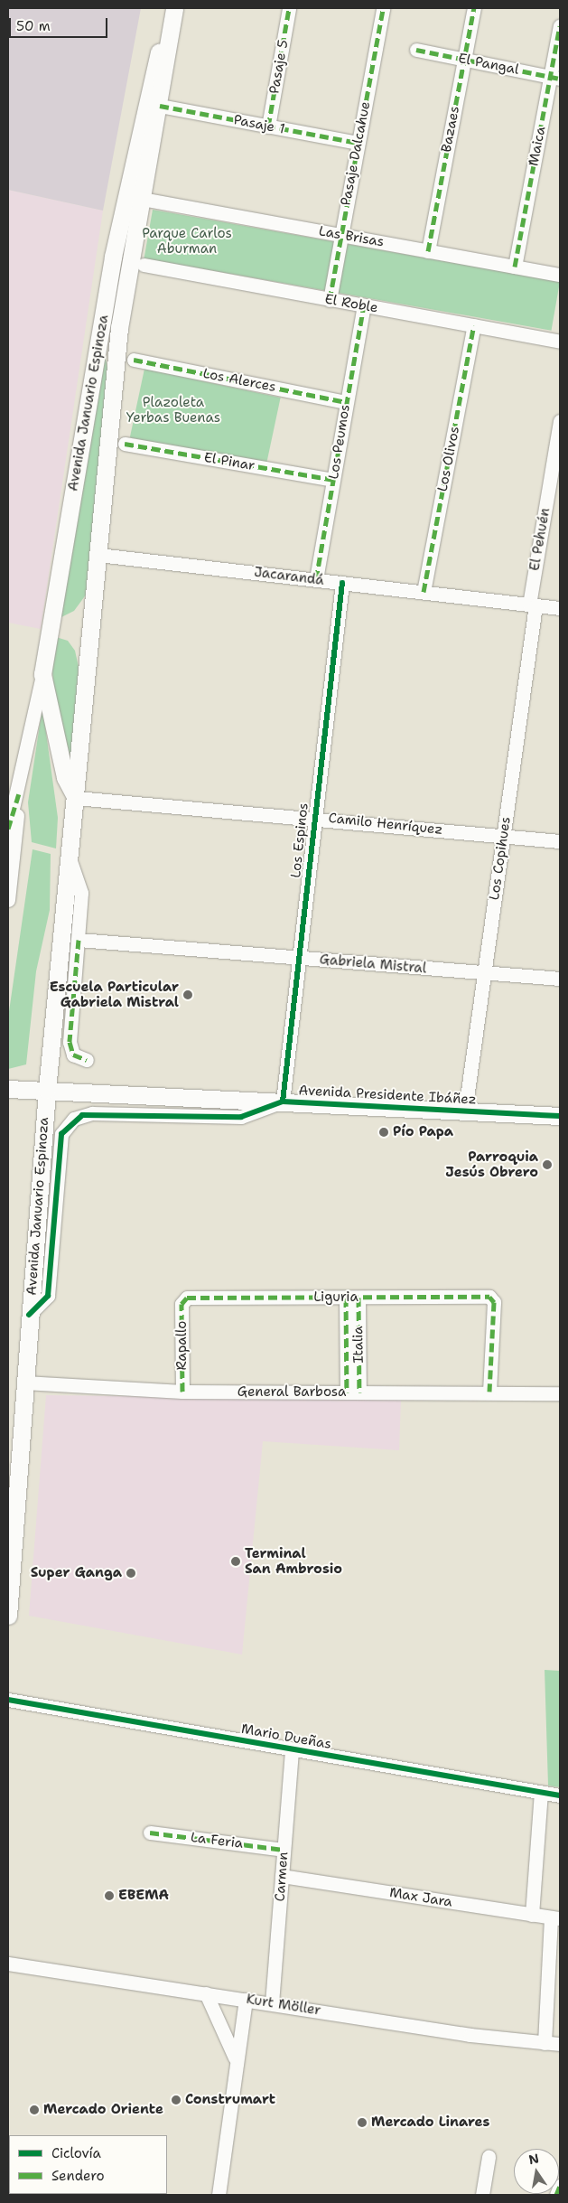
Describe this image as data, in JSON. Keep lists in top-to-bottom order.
{
  "streets": {
    "main road": ["Avenida Januario Espinoza", "Avenida Presidente Ibáñez"],
    "street": [
      "El Pangal",
      "Pasaje 5",
      "Pasaje 1",
      "Bazaes",
      "Maica",
      "Pasaje Dalcahue",
      "Las Brisas",
      "El Roble",
      "Los Alerces",
      "Los Peumos",
      "Los Olivos",
      "El Pinar",
      "El Pehuén",
      "Jacarandá",
      "Camilo Henríquez",
      "Los Espinos",
      "Los Copihues",
      "Gabriela Mistral",
      "Liguria",
      "Italia",
      "Rapallo",
      "General Barbosa",
      "Mario Dueñas",
      "La Feria",
      "Carmen",
      "Max Jara",
      "Kurt Möller"
    ]
  },
  "crossings": [
    ["El Pangal", "Bazaes"],
    ["El Pangal", "Maica"],
    ["Pasaje 5", "Pasaje 1"],
    ["Pasaje 1", "Pasaje Dalcahue"],
    ["Pasaje 1", "Avenida Januario Espinoza"],
    ["Bazaes", "Las Brisas"],
    ["Maica", "Las Brisas"],
    ["Pasaje Dalcahue", "Las Brisas"],
    ["Pasaje Dalcahue", "El Roble"],
    ["Las Brisas", "Avenida Januario Espinoza"],
    ["El Roble", "Los Peumos"],
    ["El Roble", "Los Olivos"],
    ["Los Alerces", "Los Peumos"],
    ["Avenida Januario Espinoza", "Jacarandá"],
    ["Avenida Januario Espinoza", "Camilo Henríquez"],
    ["Avenida Januario Espinoza", "Avenida Presidente Ibáñez"],
    ["Avenida Januario Espinoza", "General Barbosa"],
    ["Los Peumos", "El Pinar"],
    ["Los Peumos", "Jacarandá"],
    ["Los Olivos", "Jacarandá"],
    ["El Pehuén", "Jacarandá"],
    ["El Pehuén", "Los Copihues"],
    ["Jacarandá", "Los Espinos"],
    ["Jacarandá", "Los Copihues"],
    ["Camilo Henríquez", "Los Espinos"],
    ["Camilo Henríquez", "Los Copihues"],
    ["Los Espinos", "Gabriela Mistral"],
    ["Los Espinos", "Avenida Presidente Ibáñez"],
    ["Los Copihues", "Gabriela Mistral"],
    ["Los Copihues", "Avenida Presidente Ibáñez"],
    ["Liguria", "Italia"],
    ["Liguria", "Rapallo"],
    ["Liguria", "General Barbosa"],
    ["Italia", "General Barbosa"],
    ["Rapallo", "General Barbosa"],
    ["Mario Dueñas", "Carmen"],
    ["La Feria", "Carmen"],
    ["Carmen", "Max Jara"],
    ["Carmen", "Kurt Möller"]
  ],
  "parks": ["Parque Carlos Aburman", "Plazoleta Yerbas Buenas"],
  "places": [
    "Escuela Particular Gabriela Mistral",
    "Pío Papa",
    "Parroquia Jesús Obrero",
    "Terminal San Ambrosio",
    "Super Ganga",
    "EBEMA",
    "Construmart",
    "Mercado Oriente",
    "Mercado Linares"
  ],
  "legend": ["Ciclovía", "Sendero"],
  "scale_bar": "50 m",
  "north": "top"
}
